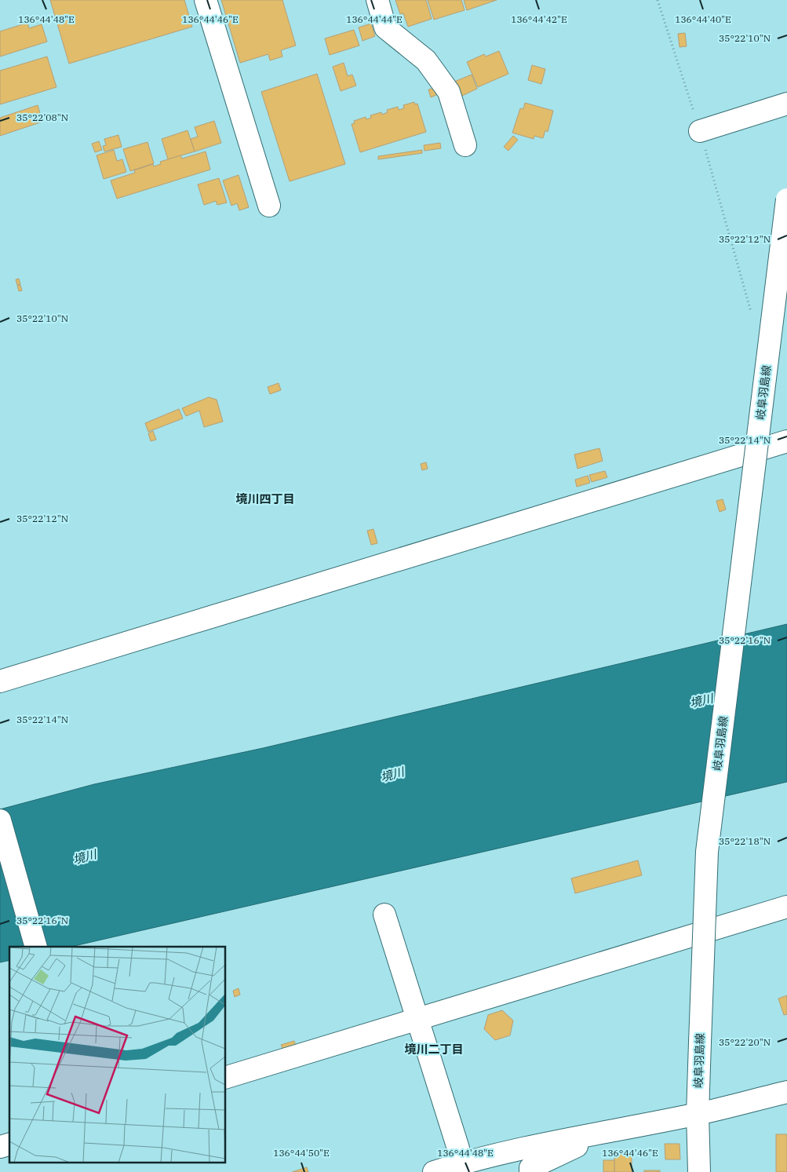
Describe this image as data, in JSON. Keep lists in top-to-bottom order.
{
  "streets": {
    "street": ["岐阜羽島線"]
  },
  "districts": ["境川四丁目", "境川二丁目"],
  "water": ["境川"],
  "coordinates": [
    "136°44'48\"E",
    "136°44'46\"E",
    "136°44'44\"E",
    "136°44'42\"E",
    "136°44'40\"E",
    "35°22'10\"N",
    "35°22'08\"N",
    "35°22'12\"N",
    "35°22'14\"N",
    "35°22'16\"N",
    "35°22'18\"N",
    "35°22'20\"N",
    "136°44'50\"E"
  ]
}
